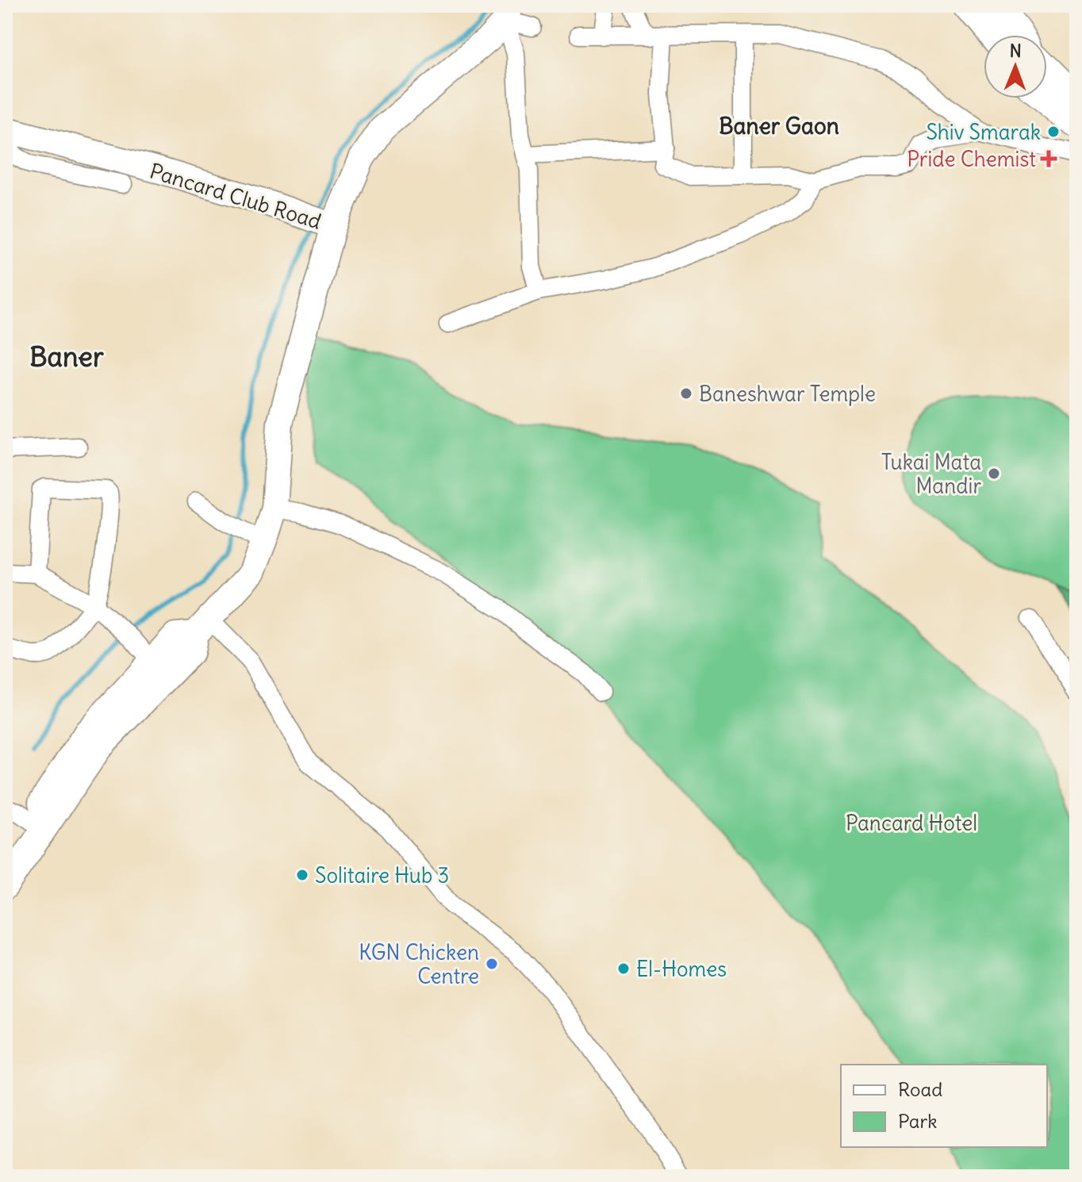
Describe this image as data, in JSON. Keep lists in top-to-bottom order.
{
  "streets": {
    "street": ["Pancard Club Road"]
  },
  "districts": ["Baner Gaon", "Baner"],
  "parks": ["Pancard Hotel"],
  "places": {
    "other": [
      "Shiv Smarak",
      "Baneshwar Temple",
      "Tukai Mata Mandir",
      "Solitaire Hub 3",
      "KGN Chicken Centre",
      "El-Homes"
    ],
    "health": ["Pride Chemist"]
  },
  "legend": ["Road", "Park"],
  "north": "top"
}
